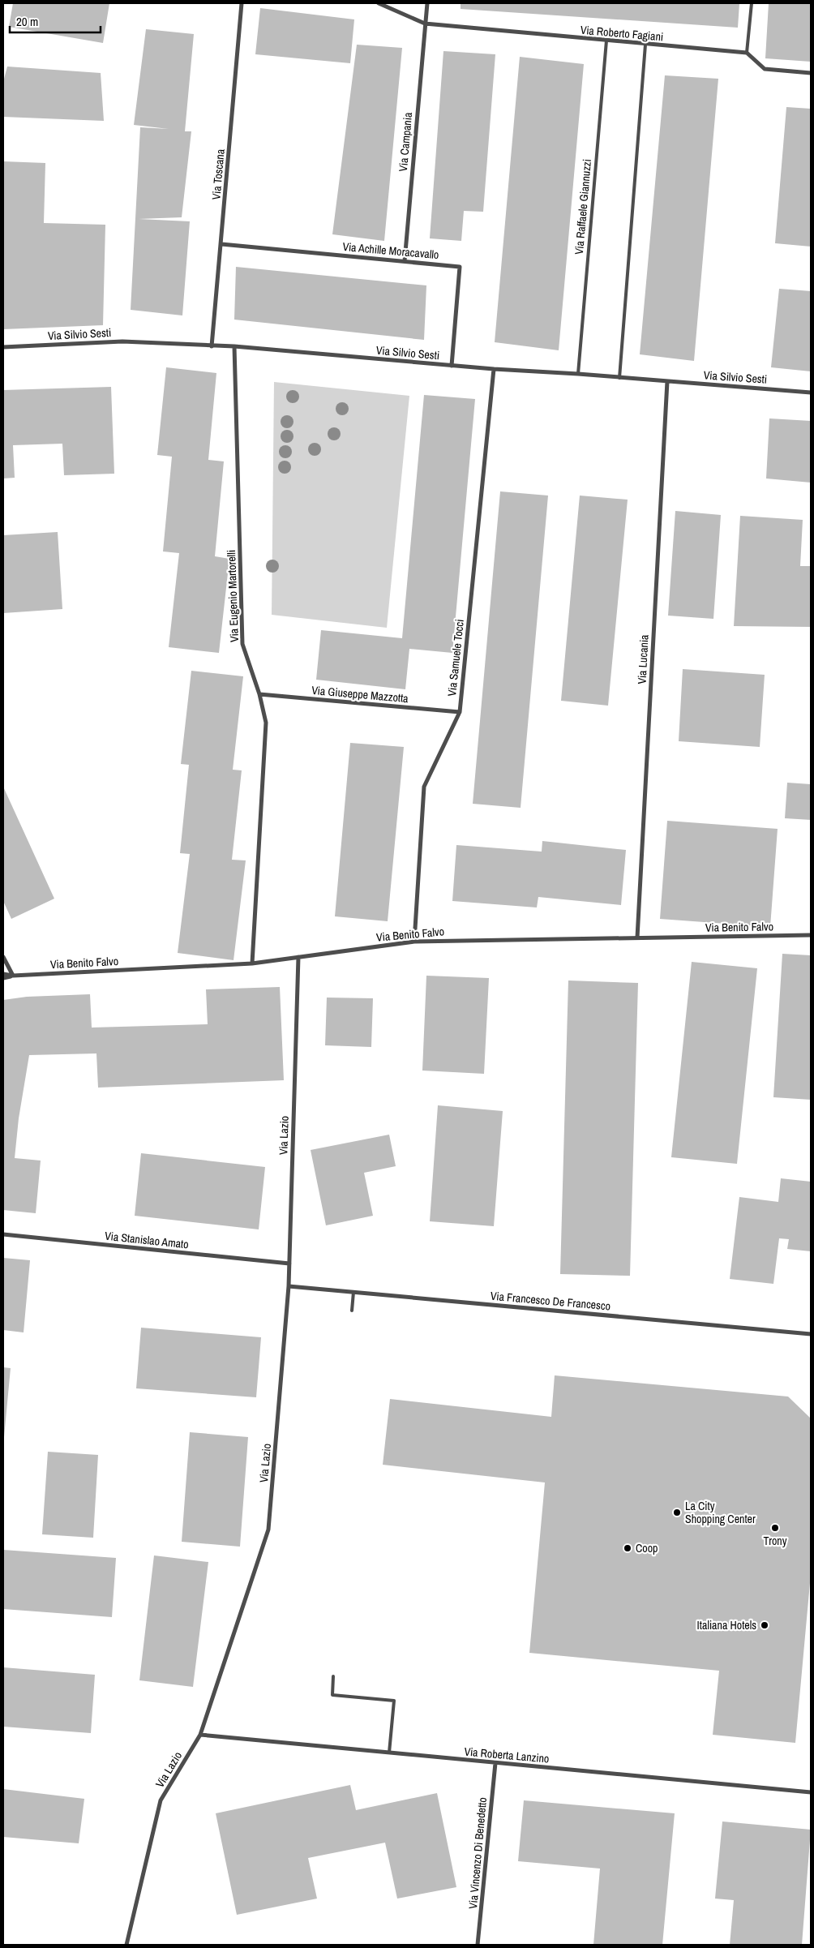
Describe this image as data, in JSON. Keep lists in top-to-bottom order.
{
  "streets": {
    "street": [
      "Via Roberto Fagiani",
      "Via Campania",
      "Via Toscana",
      "Via Achille Moracavallo",
      "Via Silvio Sesti",
      "Via Eugenio Martorelli",
      "Via Samuele Tocci",
      "Via Lucania",
      "Via Giuseppe Mazzotta",
      "Via Benito Falvo",
      "Via Lazio",
      "Via Stanislao Amato",
      "Via Francesco De Francesco",
      "Via Roberta Lanzino",
      "Via Vincenzo Di Benedetto"
    ],
    "lane": ["Via Raffaele Giannuzzi"]
  },
  "crossings": [
    ["Via Roberto Fagiani", "Via Campania"],
    ["Via Roberto Fagiani", "Via Raffaele Giannuzzi"],
    ["Via Campania", "Via Achille Moracavallo"],
    ["Via Toscana", "Via Achille Moracavallo"],
    ["Via Toscana", "Via Silvio Sesti"],
    ["Via Raffaele Giannuzzi", "Via Silvio Sesti"],
    ["Via Achille Moracavallo", "Via Silvio Sesti"],
    ["Via Silvio Sesti", "Via Eugenio Martorelli"],
    ["Via Silvio Sesti", "Via Samuele Tocci"],
    ["Via Silvio Sesti", "Via Lucania"],
    ["Via Eugenio Martorelli", "Via Giuseppe Mazzotta"],
    ["Via Eugenio Martorelli", "Via Benito Falvo"],
    ["Via Samuele Tocci", "Via Giuseppe Mazzotta"],
    ["Via Samuele Tocci", "Via Benito Falvo"],
    ["Via Lucania", "Via Benito Falvo"],
    ["Via Benito Falvo", "Via Lazio"],
    ["Via Lazio", "Via Stanislao Amato"],
    ["Via Lazio", "Via Francesco De Francesco"],
    ["Via Lazio", "Via Roberta Lanzino"],
    ["Via Roberta Lanzino", "Via Vincenzo Di Benedetto"]
  ],
  "places": [
    "La City Shopping Center",
    "Trony",
    "Coop",
    "Italiana Hotels"
  ],
  "scale_bar": "20 m"
}
